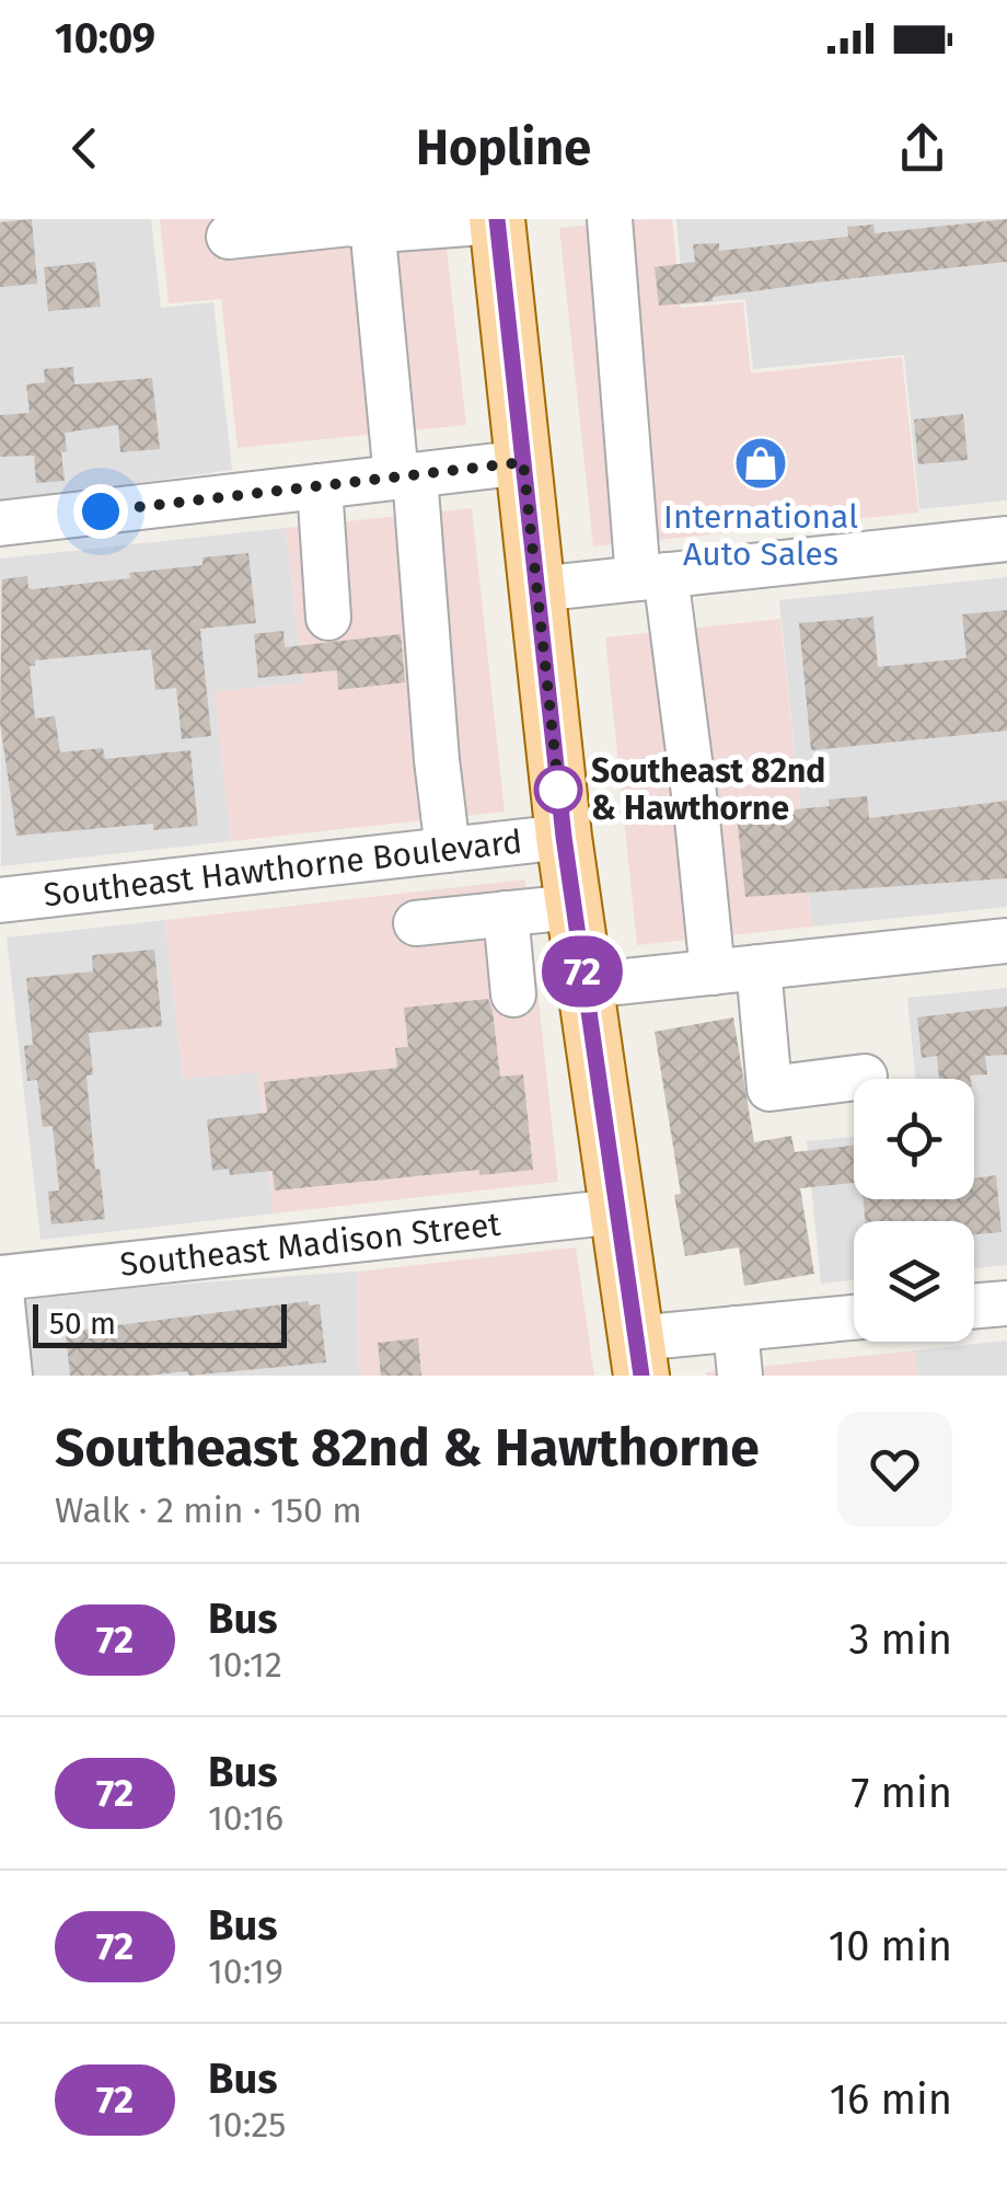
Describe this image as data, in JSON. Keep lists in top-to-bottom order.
{
  "streets": {
    "street": ["Southeast Hawthorne Boulevard", "Southeast Madison Street"]
  },
  "places": {
    "shop": ["International Auto Sales"],
    "other": ["Southeast 82nd & Hawthorne"]
  },
  "lines": ["bus line 72"],
  "scale_bar": "50 m",
  "page": {
    "status": "10:09",
    "header": "Hopline",
    "on_map": "72",
    "scale": "50 m",
    "heading": ["Southeast 82nd & Hawthorne", "Walk · 2 min · 150 m"],
    "list": [
      {
        "mark": "72",
        "name": "Bus",
        "note": "10:12",
        "value": "3 min"
      },
      {
        "mark": "72",
        "name": "Bus",
        "note": "10:16",
        "value": "7 min"
      },
      {
        "mark": "72",
        "name": "Bus",
        "note": "10:19",
        "value": "10 min"
      },
      {
        "mark": "72",
        "name": "Bus",
        "note": "10:25",
        "value": "16 min"
      }
    ]
  }
}
